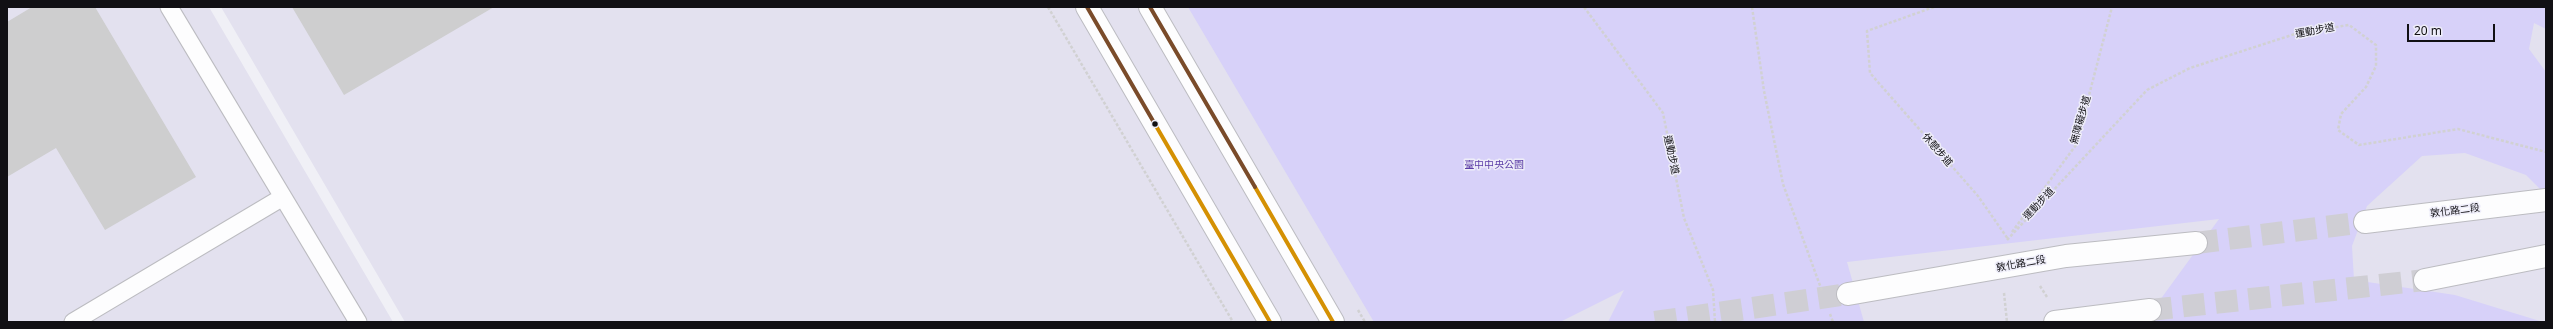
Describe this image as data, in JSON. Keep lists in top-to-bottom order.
{
  "streets": {
    "street": ["敦化路二段"],
    "path": ["運動步道", "無障礙步道", "休憩步道"]
  },
  "crossings": [
    ["運動步道", "無障礙步道"],
    ["運動步道", "休憩步道"],
    ["無障礙步道", "休憩步道"],
    ["休憩步道", "敦化路二段"]
  ],
  "parks": ["臺中中央公園"],
  "scale_bar": "20 m"
}
